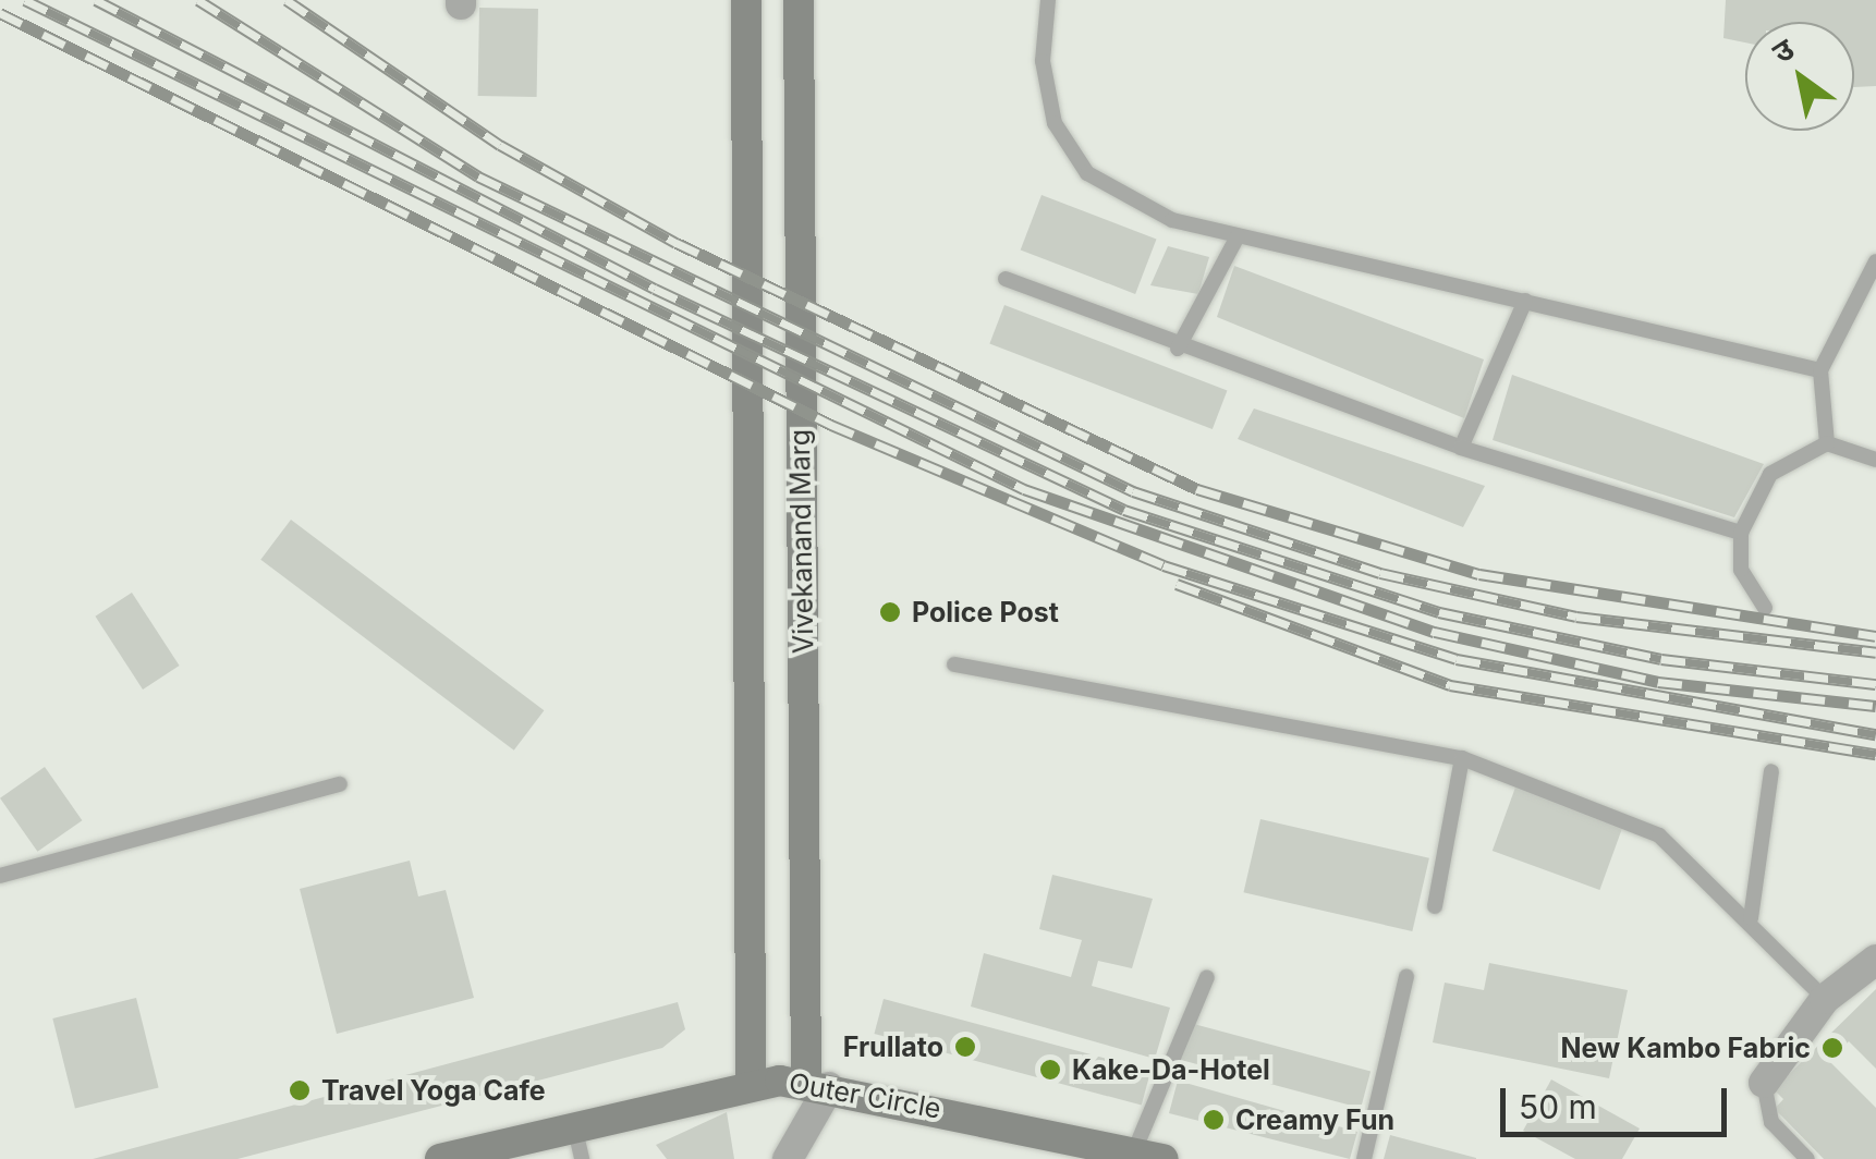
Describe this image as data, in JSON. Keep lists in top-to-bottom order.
{
  "streets": {
    "main road": ["Vivekanand Marg", "Outer Circle"]
  },
  "crossings": [
    ["Vivekanand Marg", "Outer Circle"]
  ],
  "places": [
    "Police Post",
    "Frullato",
    "New Kambo Fabric",
    "Kake-Da-Hotel",
    "Travel Yoga Cafe",
    "Creamy Fun"
  ],
  "scale_bar": "50 m",
  "north": "top left"
}
